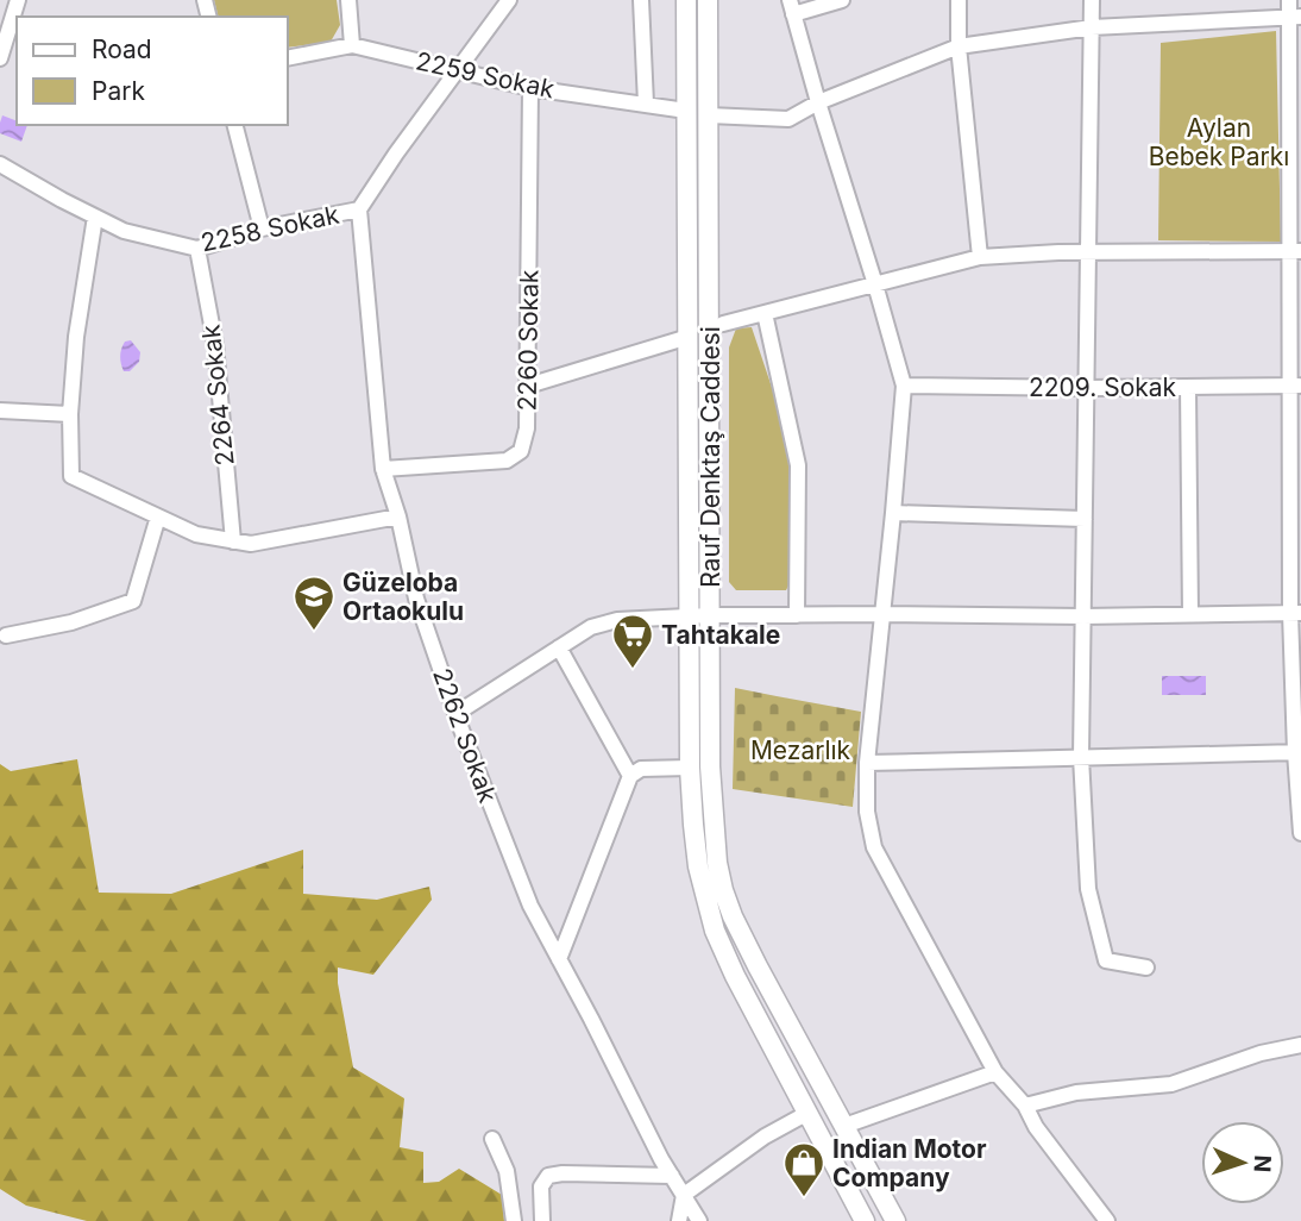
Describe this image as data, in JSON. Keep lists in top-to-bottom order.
{
  "streets": {
    "main road": ["Rauf Denktaş Caddesi"],
    "street": [
      "2259 Sokak",
      "2258 Sokak",
      "2260 Sokak",
      "2209. Sokak",
      "2264 Sokak",
      "2262 Sokak"
    ]
  },
  "crossings": [
    ["2259 Sokak", "2260 Sokak"],
    ["2259 Sokak", "Rauf Denktaş Caddesi"],
    ["2258 Sokak", "2264 Sokak"],
    ["2258 Sokak", "2262 Sokak"],
    ["2260 Sokak", "2262 Sokak"]
  ],
  "parks": ["Aylan Bebek Parkı", "Mezarlık"],
  "places": {
    "school or university": ["Güzeloba Ortaokulu"],
    "supermarket": ["Tahtakale"],
    "shop": ["Indian Motor Company"]
  },
  "legend": ["Road", "Park"],
  "north": "right"
}
